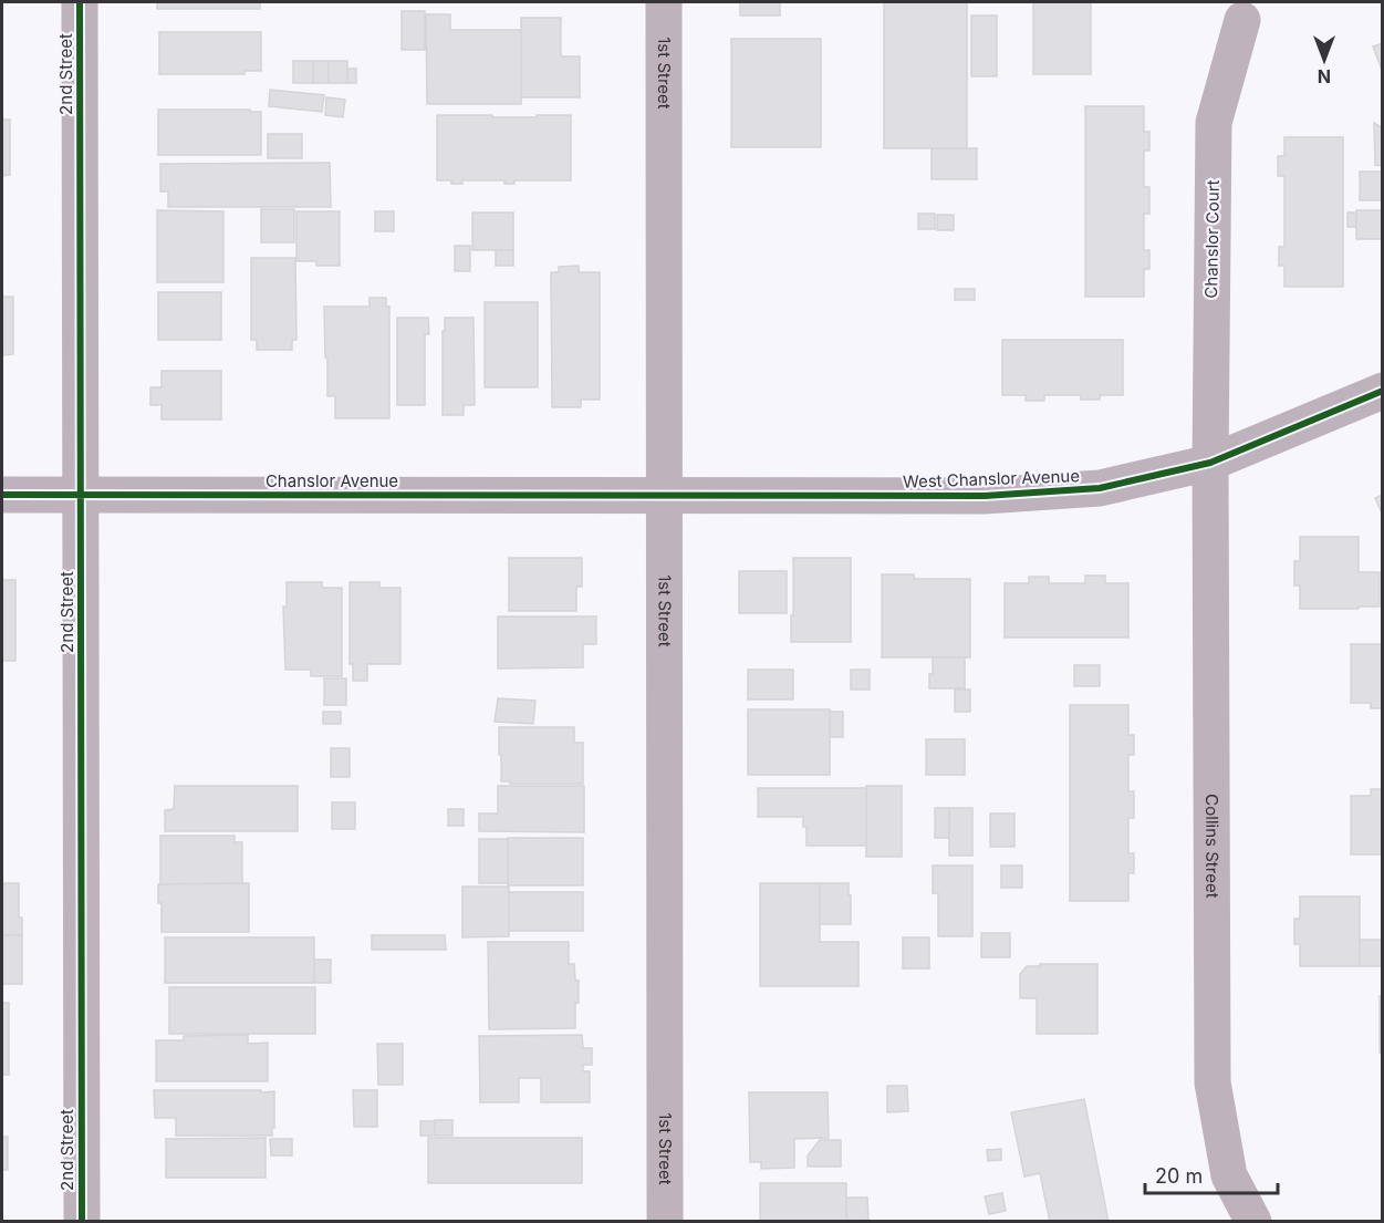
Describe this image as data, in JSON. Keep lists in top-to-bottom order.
{
  "streets": {
    "street": [
      "2nd Street",
      "1st Street",
      "Chanslor Court",
      "West Chanslor Avenue",
      "Chanslor Avenue",
      "Collins Street"
    ]
  },
  "crossings": [
    ["2nd Street", "Chanslor Avenue"],
    ["1st Street", "West Chanslor Avenue"],
    ["1st Street", "Chanslor Avenue"],
    ["Chanslor Court", "West Chanslor Avenue"],
    ["Chanslor Court", "Collins Street"],
    ["West Chanslor Avenue", "Chanslor Avenue"],
    ["West Chanslor Avenue", "Collins Street"]
  ],
  "scale_bar": "20 m",
  "north": "bottom"
}
